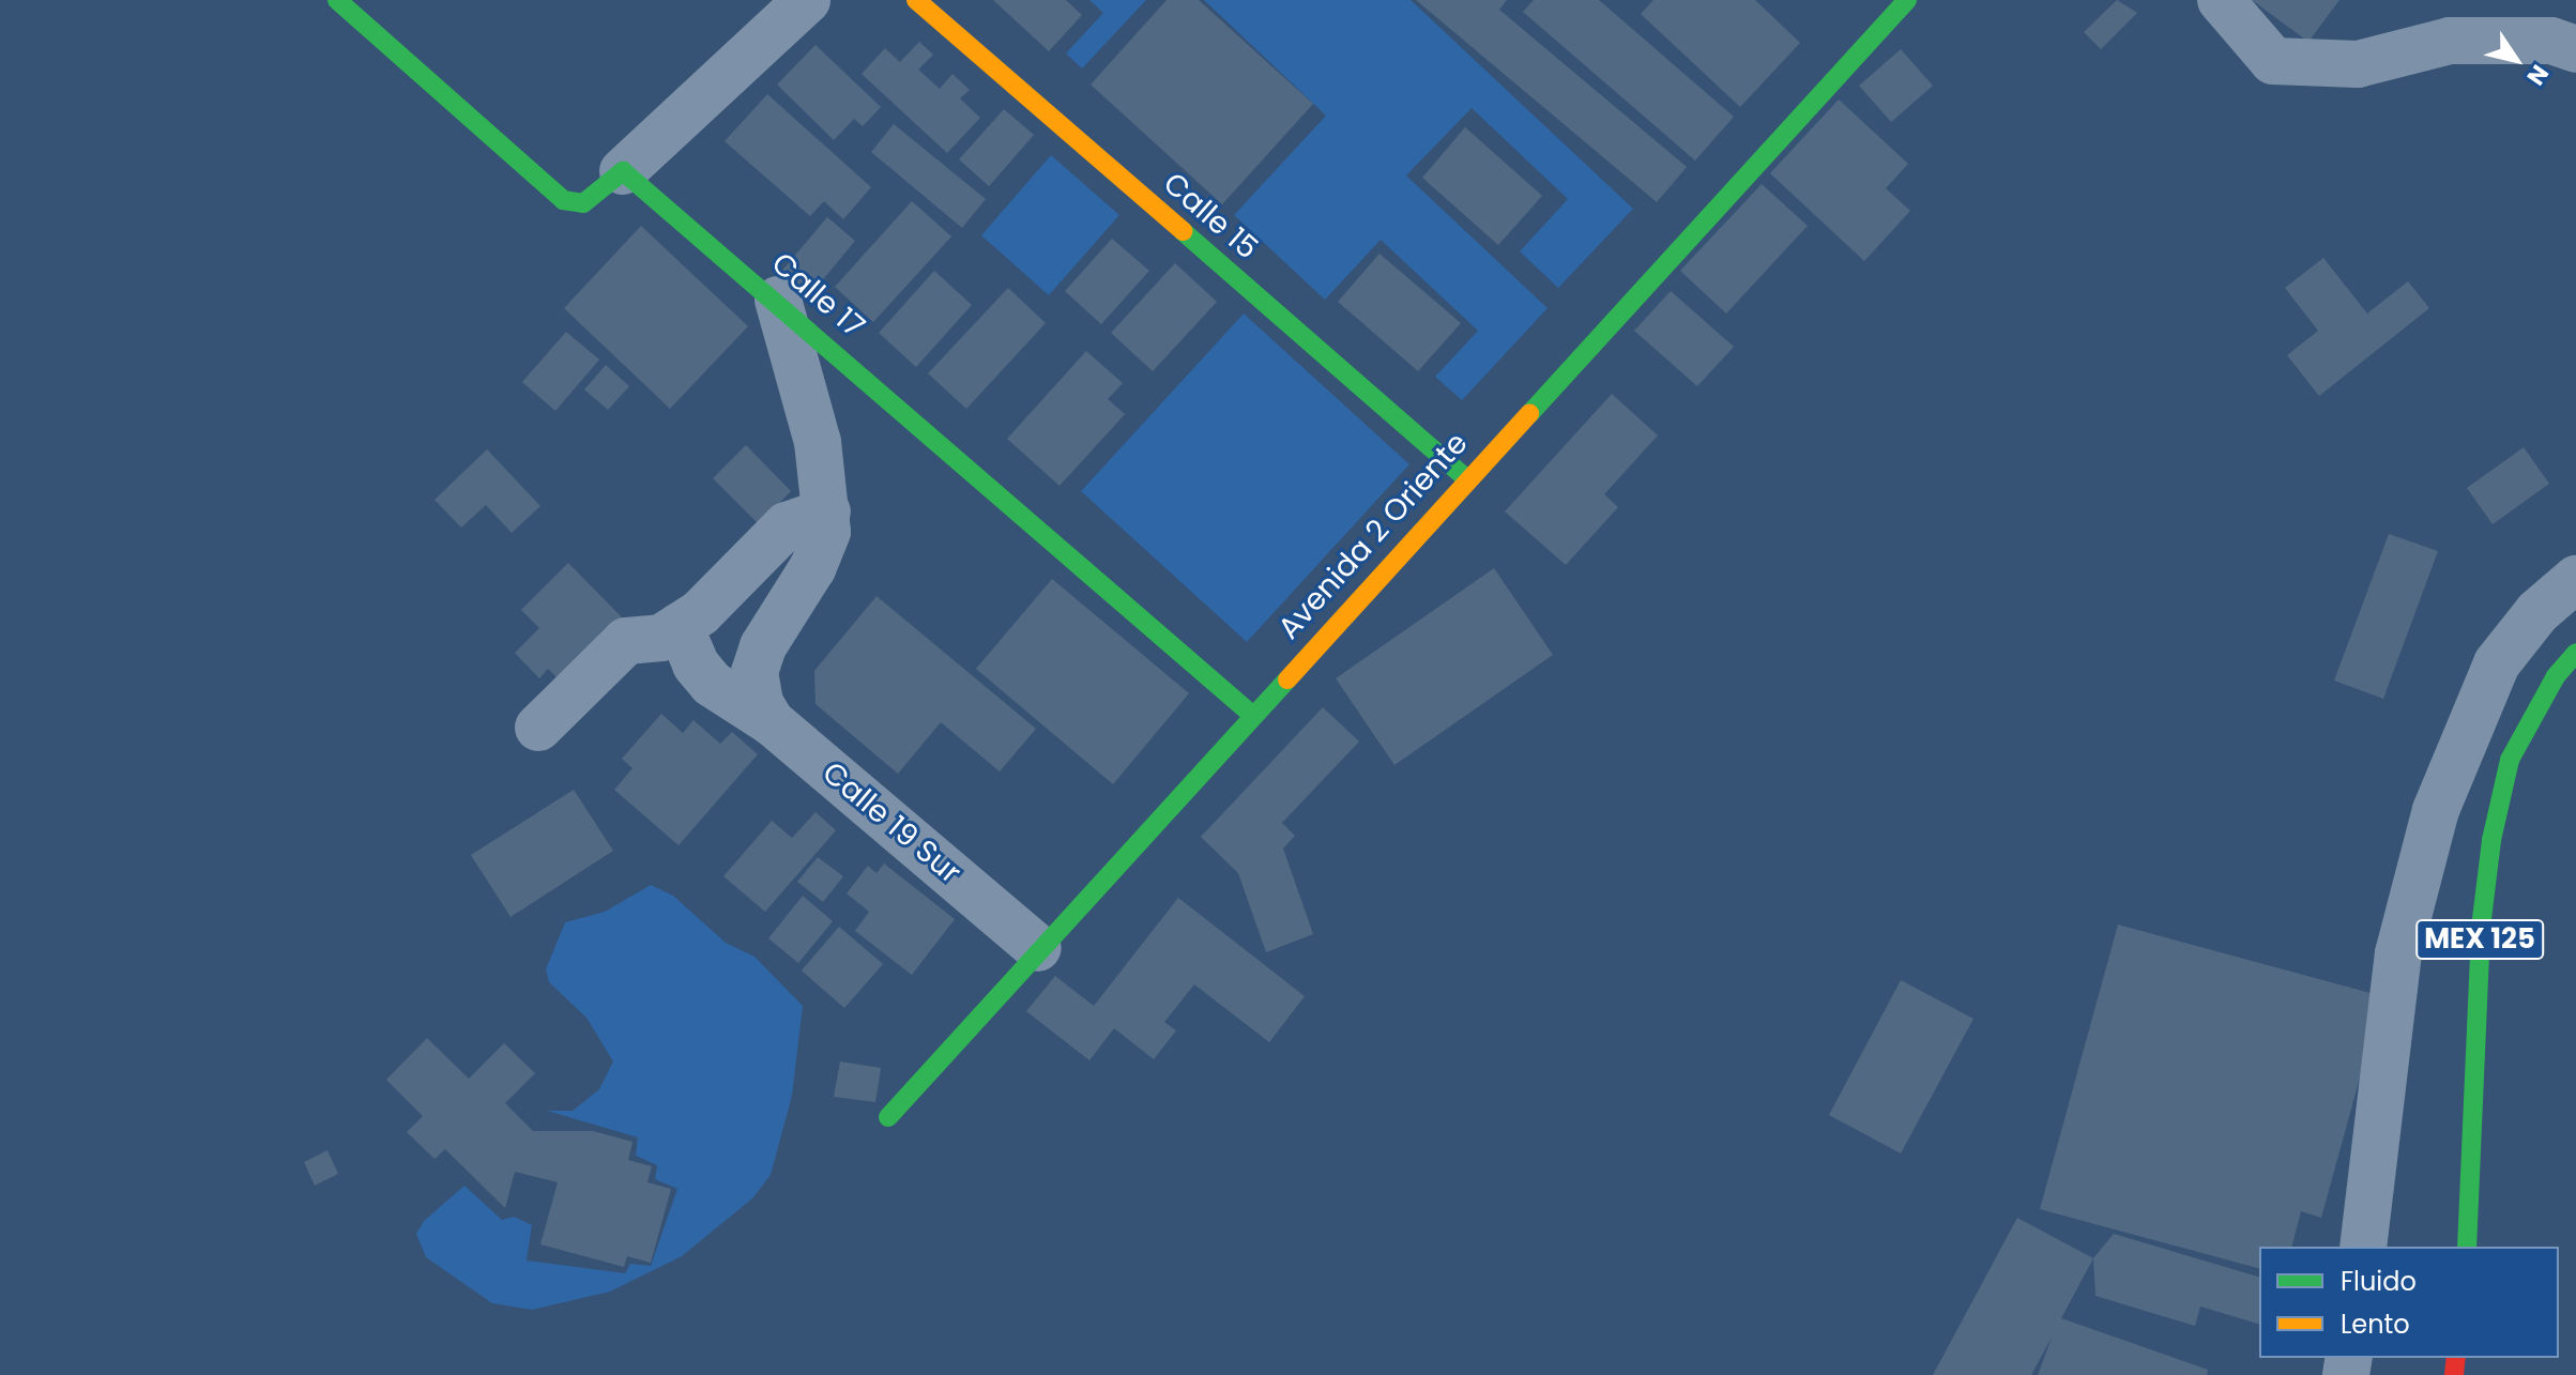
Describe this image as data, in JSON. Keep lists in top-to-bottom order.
{
  "streets": {
    "street": [
      "Calle 15",
      "Calle 17",
      "Avenida 2 Oriente",
      "Calle 19 Sur",
      "MEX 125"
    ]
  },
  "crossings": [
    ["Calle 15", "Avenida 2 Oriente"],
    ["Calle 17", "Avenida 2 Oriente"],
    ["Avenida 2 Oriente", "Calle 19 Sur"]
  ],
  "legend": ["Fluido", "Lento"],
  "north": "bottom right"
}
